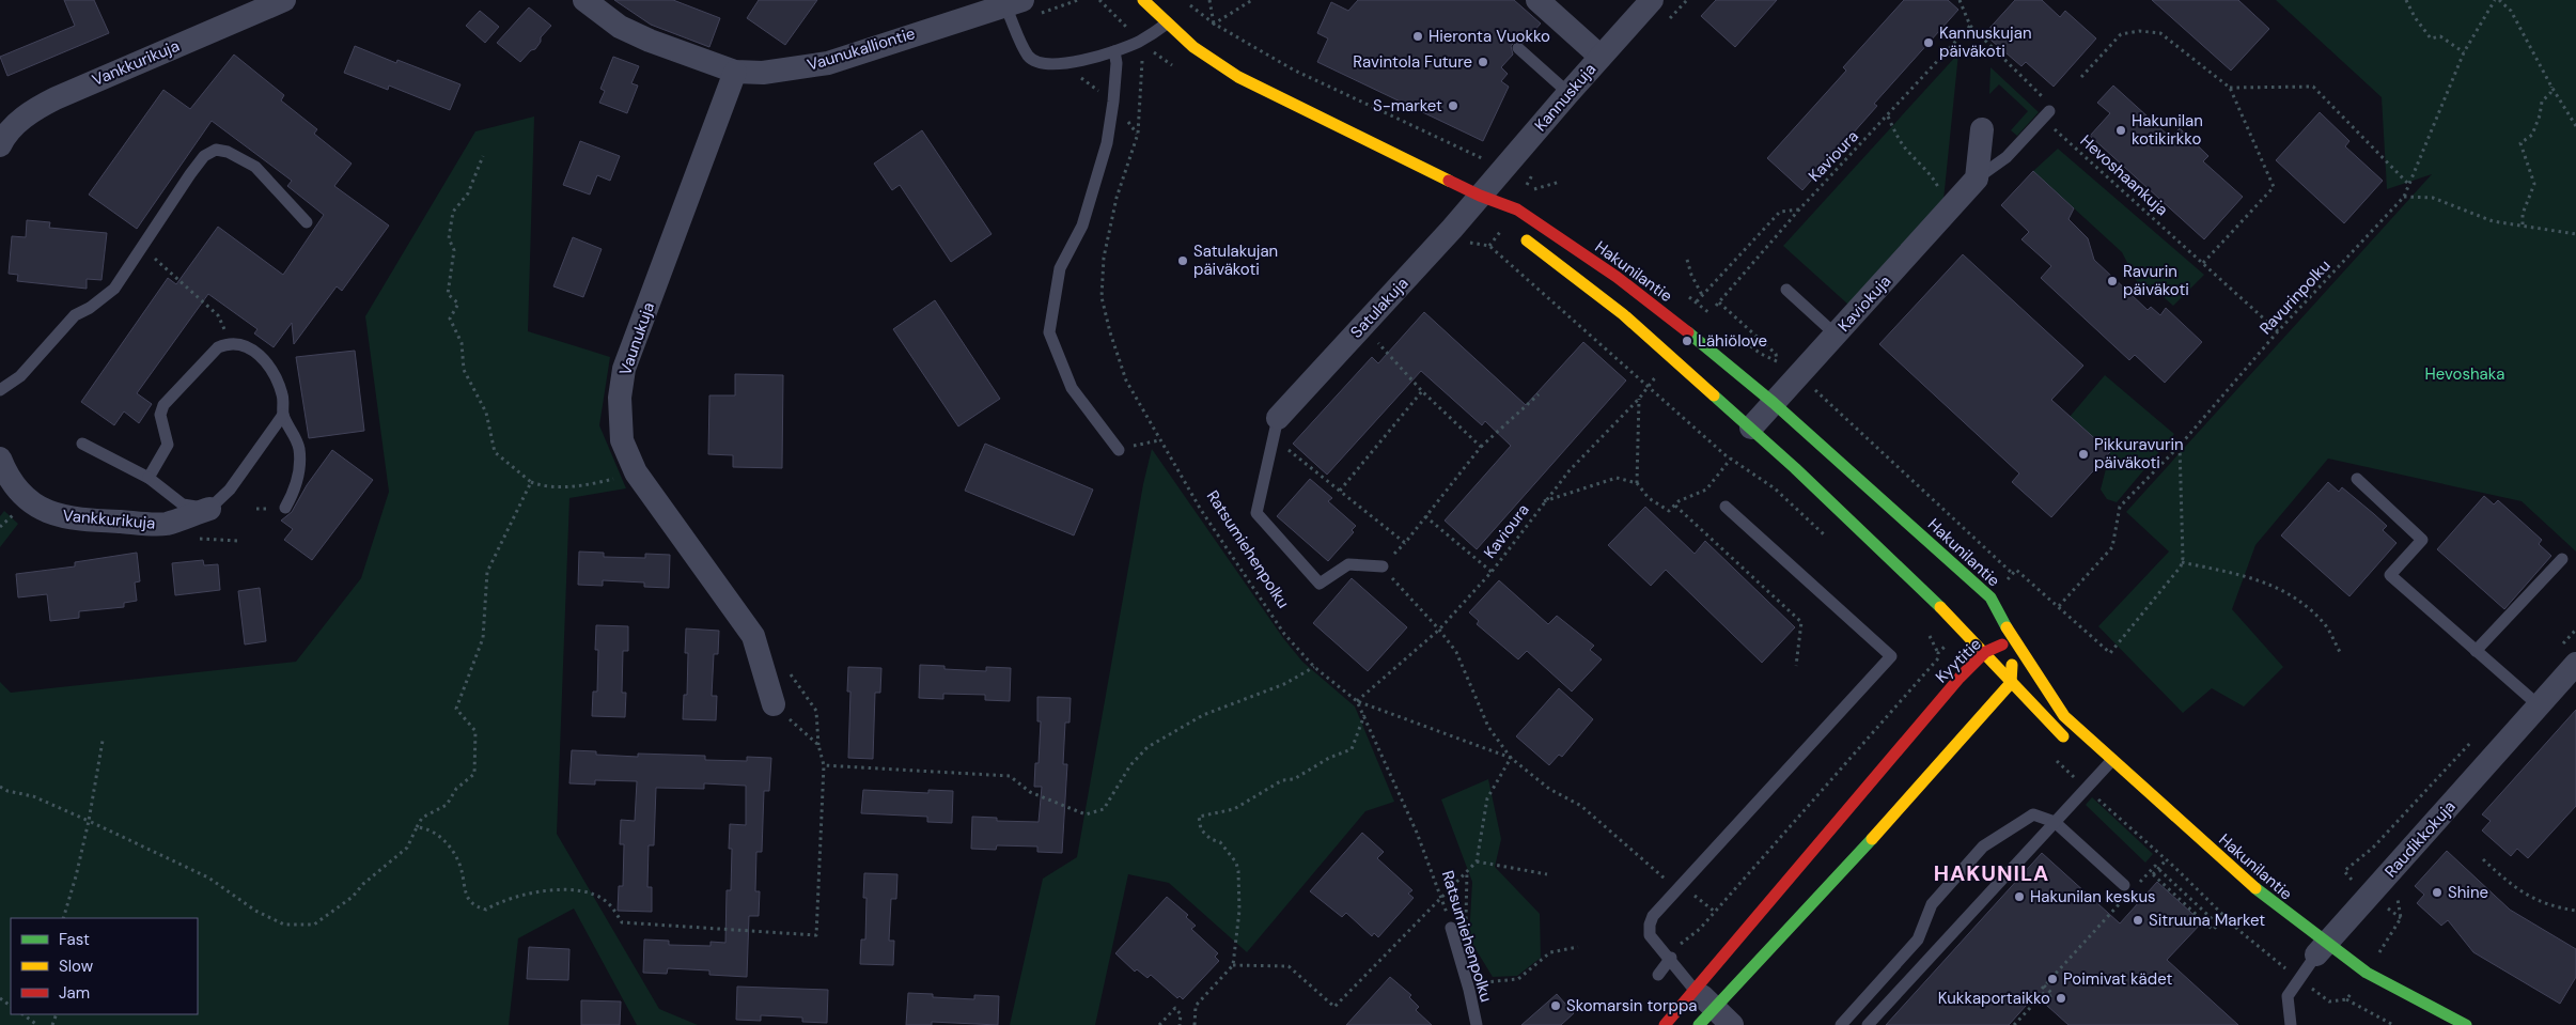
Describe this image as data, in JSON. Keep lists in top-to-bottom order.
{
  "streets": {
    "main road": ["Hakunilantie", "Kyytitie"],
    "street": [
      "Vaunukalliontie",
      "Vankkurikuja",
      "Kannuskuja",
      "Kaviokuja",
      "Satulakuja",
      "Vaunukuja",
      "Raudikkokuja"
    ],
    "lane": ["Ratsumiehenpolku"],
    "path": ["Kavioura", "Hevoshaankuja", "Ravurinpolku"]
  },
  "crossings": [
    ["Vaunukalliontie", "Vaunukuja"],
    ["Kannuskuja", "Hakunilantie"],
    ["Kannuskuja", "Satulakuja"],
    ["Kavioura", "Hevoshaankuja"],
    ["Kavioura", "Ratsumiehenpolku"],
    ["Hevoshaankuja", "Ravurinpolku"],
    ["Hevoshaankuja", "Kaviokuja"],
    ["Hakunilantie", "Kaviokuja"],
    ["Hakunilantie", "Satulakuja"],
    ["Hakunilantie", "Kyytitie"],
    ["Hakunilantie", "Raudikkokuja"]
  ],
  "districts": ["HAKUNILA"],
  "parks": ["Hevoshaka"],
  "places": [
    "Hieronta Vuokko",
    "Kannuskujan päiväkoti",
    "Ravintola Future",
    "S-market",
    "Hakunilan kotikirkko",
    "Satulakujan päiväkoti",
    "Ravurin päiväkoti",
    "Lähiölove",
    "Pikkuravurin päiväkoti",
    "Shine",
    "Hakunilan keskus",
    "Sitruuna Market",
    "Poimivat kädet",
    "Kukkaportaikko",
    "Skomarsin torppa"
  ],
  "legend": ["Fast", "Slow", "Jam"]
}
